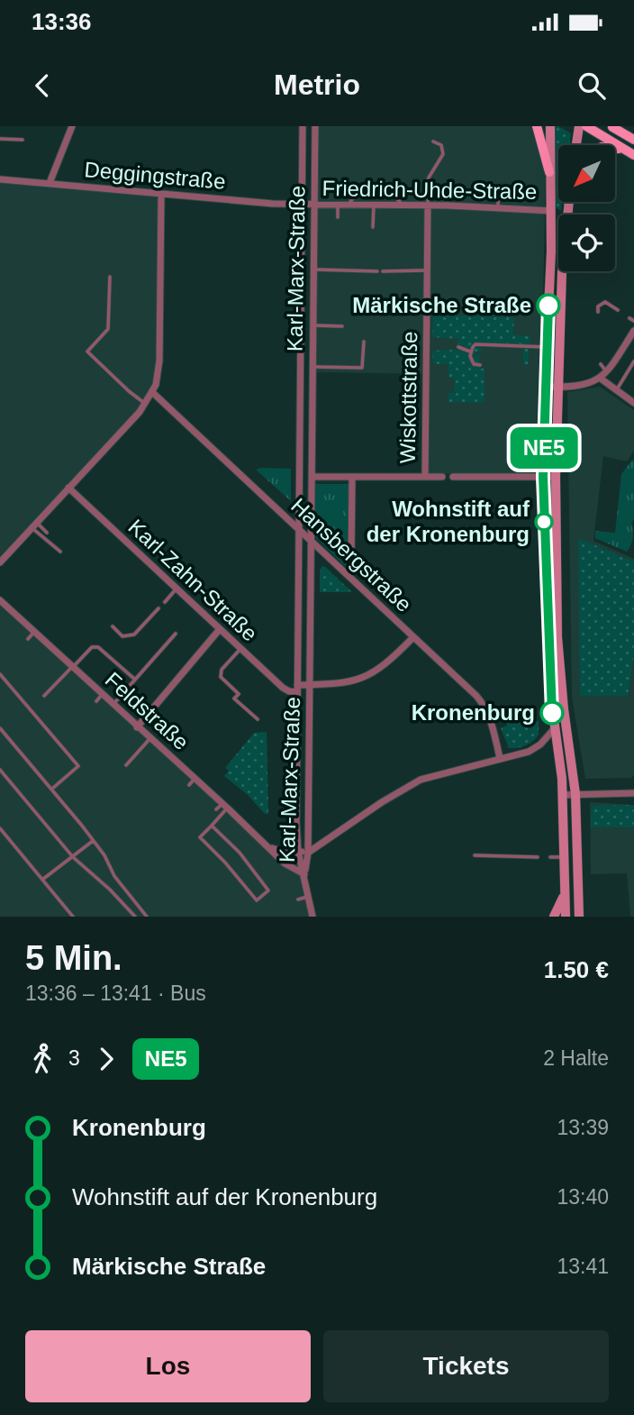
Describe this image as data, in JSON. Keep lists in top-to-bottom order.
{
  "streets": {
    "street": [
      "Deggingstraße",
      "Friedrich-Uhde-Straße",
      "Karl-Marx-Straße",
      "Wiskottstraße",
      "Hansbergstraße",
      "Karl-Zahn-Straße",
      "Feldstraße"
    ]
  },
  "crossings": [
    ["Deggingstraße", "Friedrich-Uhde-Straße"],
    ["Deggingstraße", "Karl-Marx-Straße"],
    ["Friedrich-Uhde-Straße", "Karl-Marx-Straße"],
    ["Friedrich-Uhde-Straße", "Wiskottstraße"],
    ["Karl-Marx-Straße", "Hansbergstraße"],
    ["Karl-Marx-Straße", "Karl-Zahn-Straße"],
    ["Karl-Marx-Straße", "Feldstraße"]
  ],
  "places": ["Märkische Straße", "Wohnstift auf der Kronenburg", "Kronenburg"],
  "lines": ["bus line NE5"],
  "north": "bottom left",
  "page": {
    "status": "13:36",
    "header": "Metrio",
    "on_map": "NE5",
    "heading": ["5 Min.", "13:36 – 13:41 · Bus", "1.50 €"],
    "legs": ["3", "NE5", "2 Halte"],
    "list": [
      {
        "name": "Kronenburg",
        "value": "13:39"
      },
      {
        "name": "Wohnstift auf der Kronenburg",
        "value": "13:40"
      },
      {
        "name": "Märkische Straße",
        "value": "13:41"
      }
    ],
    "buttons": ["Los", "Tickets"]
  }
}
